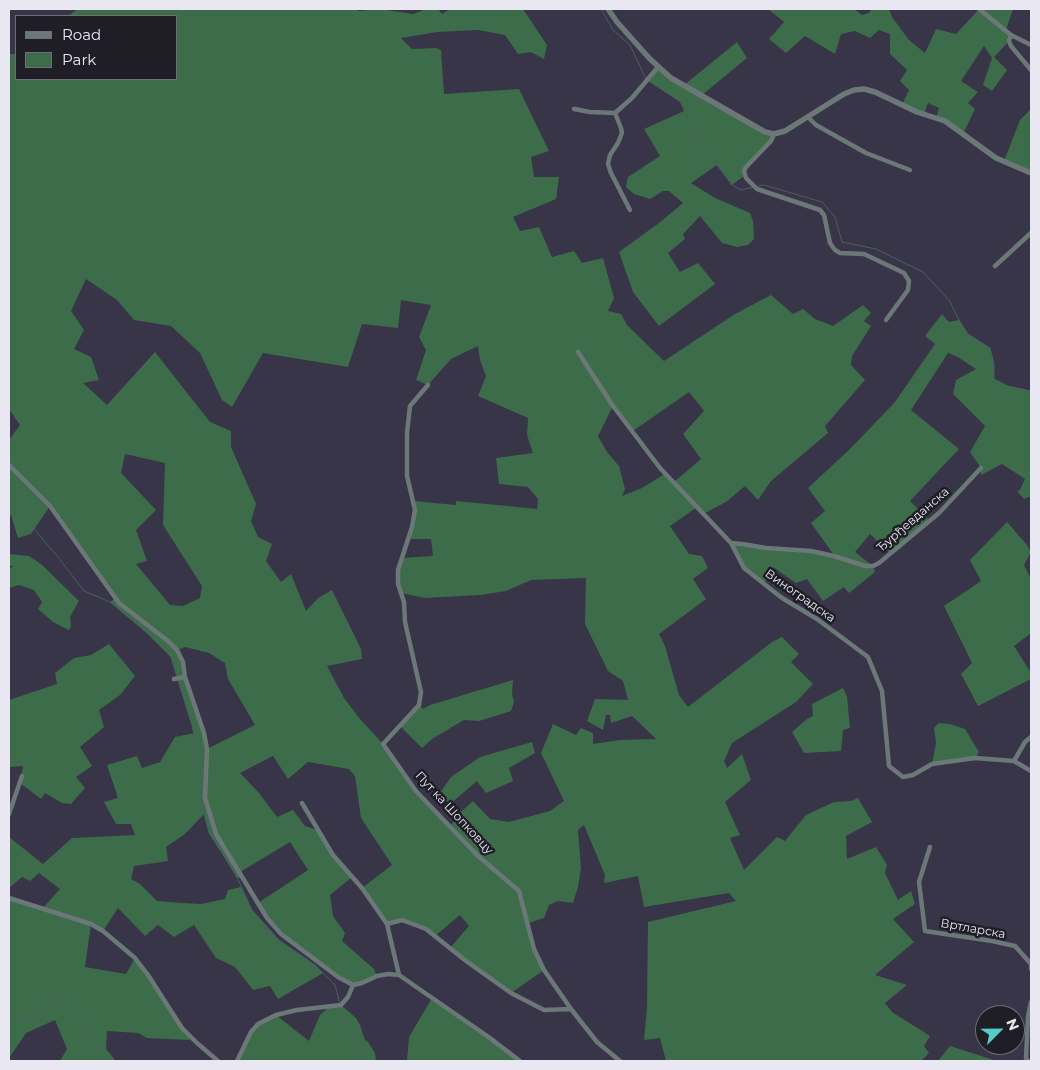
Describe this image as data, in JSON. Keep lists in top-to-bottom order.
{
  "streets": {
    "street": [
      "Ђурђевданска",
      "Виноградска",
      "Пут ка Шопковцу",
      "Вртларска"
    ]
  },
  "crossings": [
    ["Ђурђевданска", "Виноградска"]
  ],
  "legend": ["Road", "Park"],
  "north": "top right"
}
